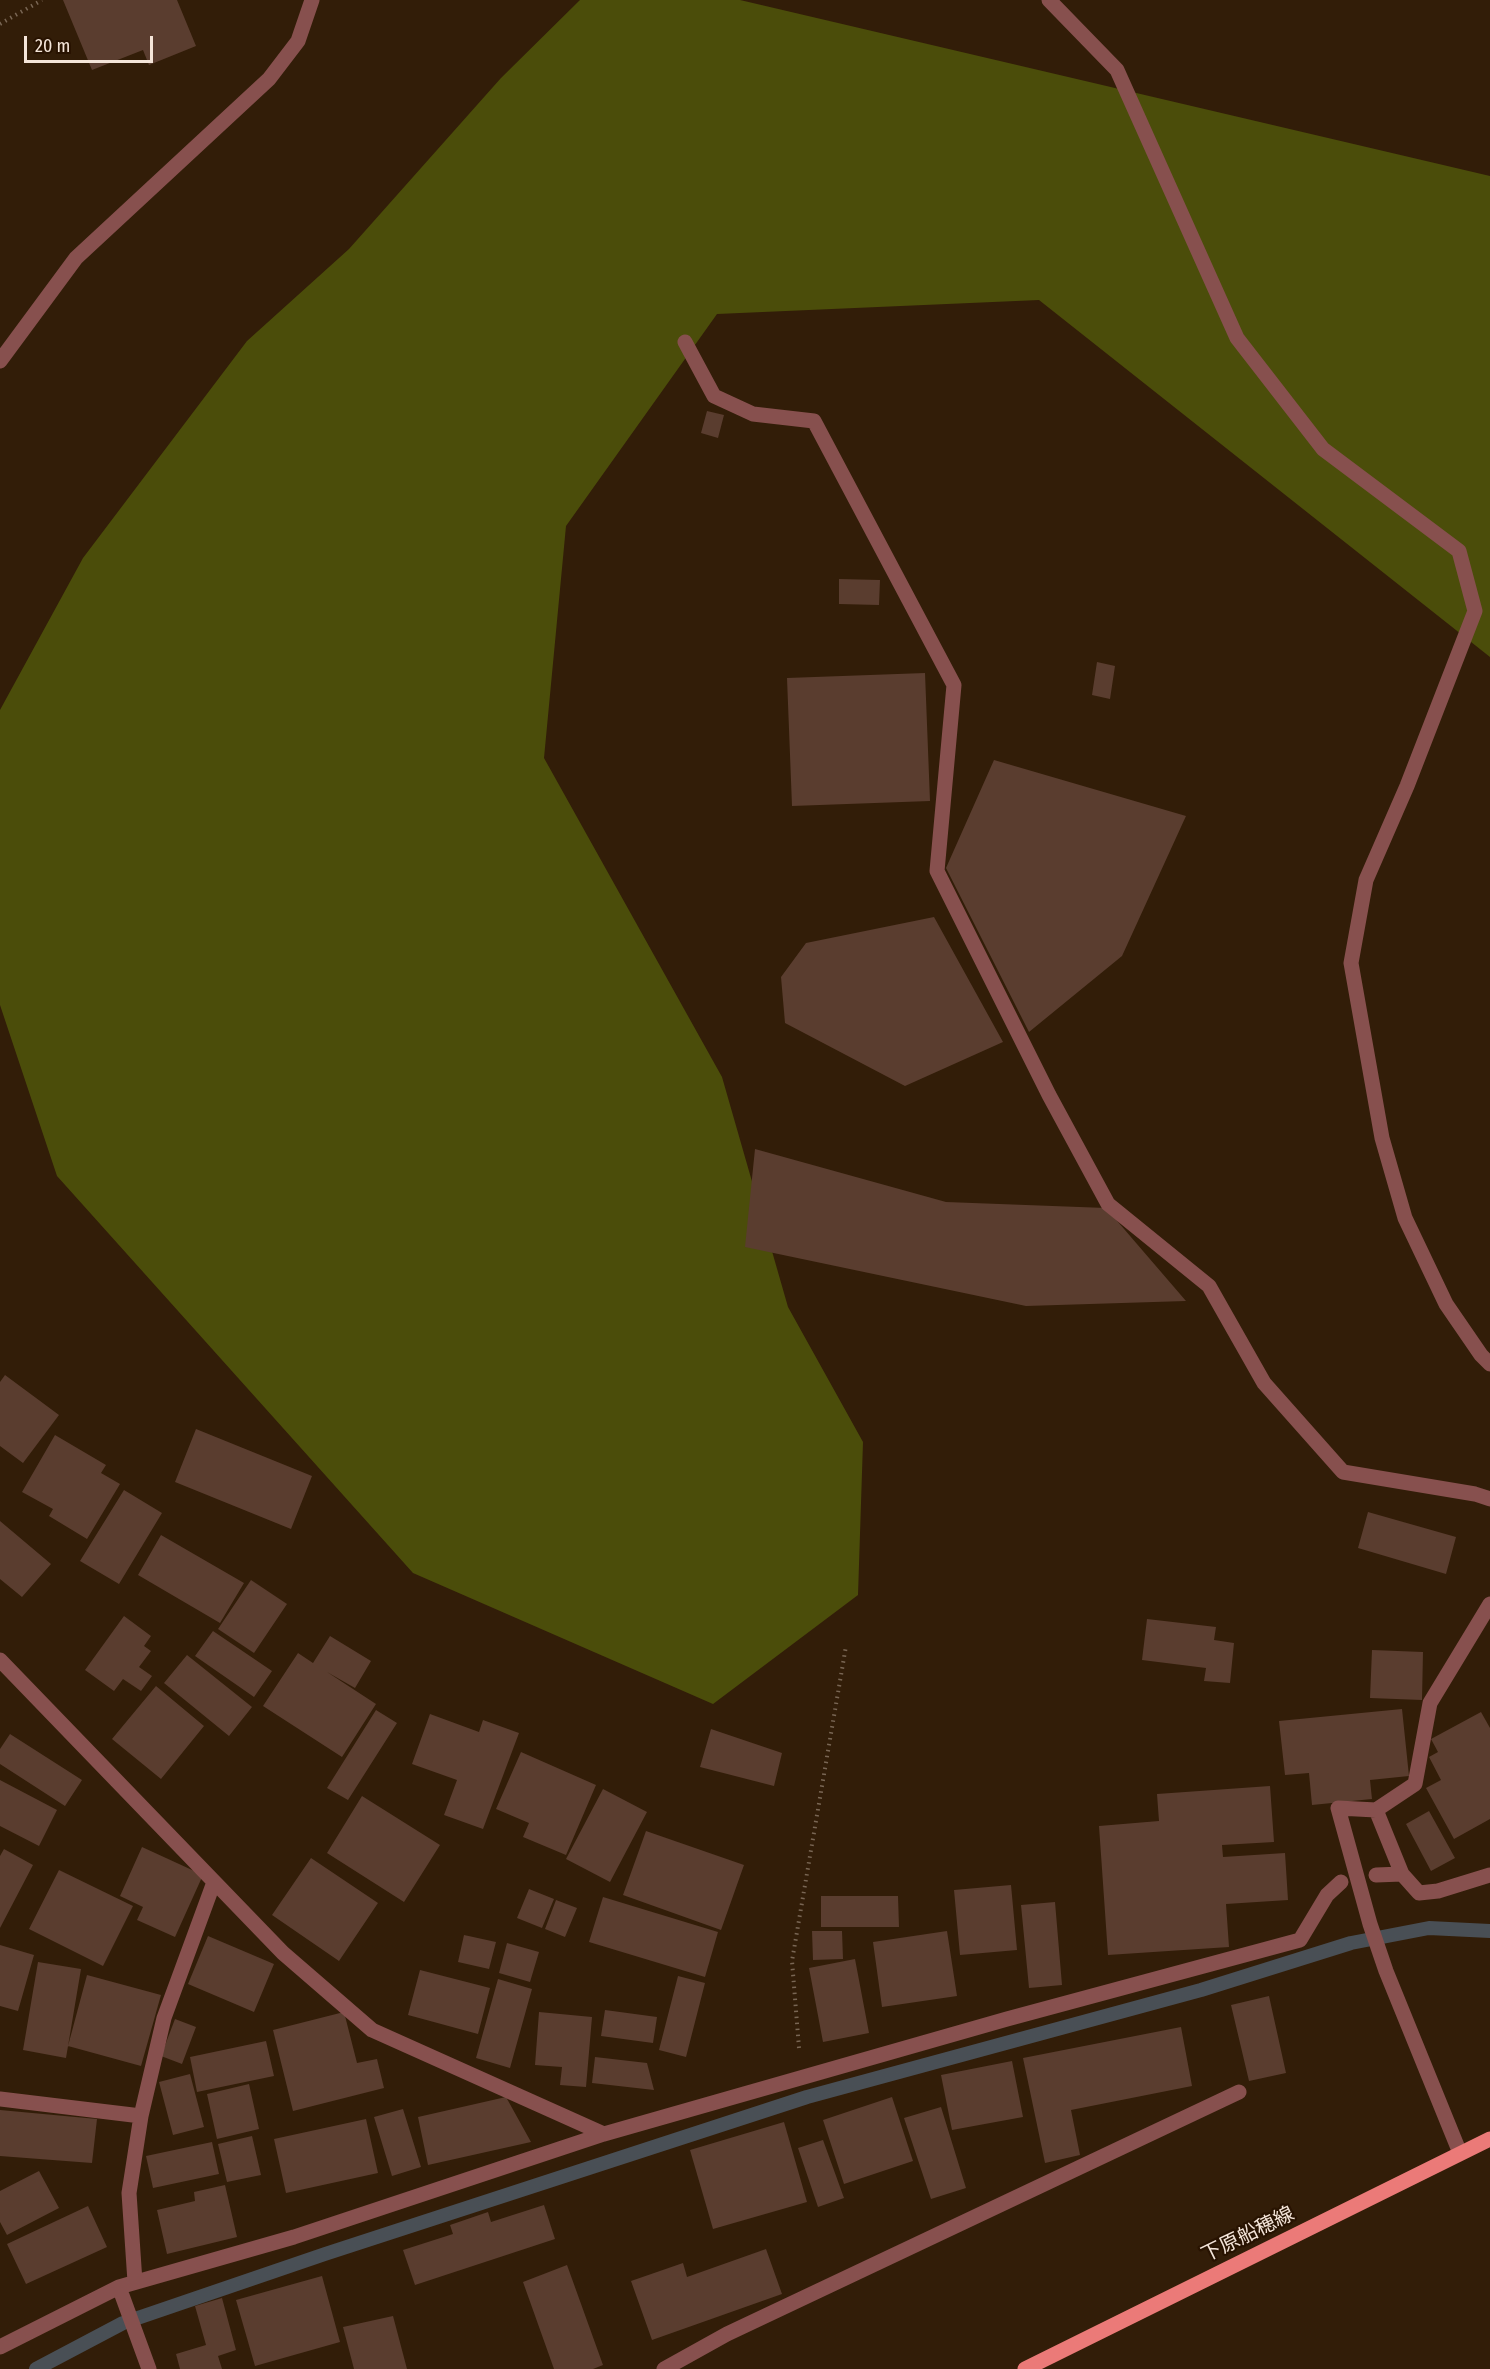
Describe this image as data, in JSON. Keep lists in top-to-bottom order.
{
  "streets": {
    "main road": ["下原船穂線"]
  },
  "scale_bar": "20 m"
}
